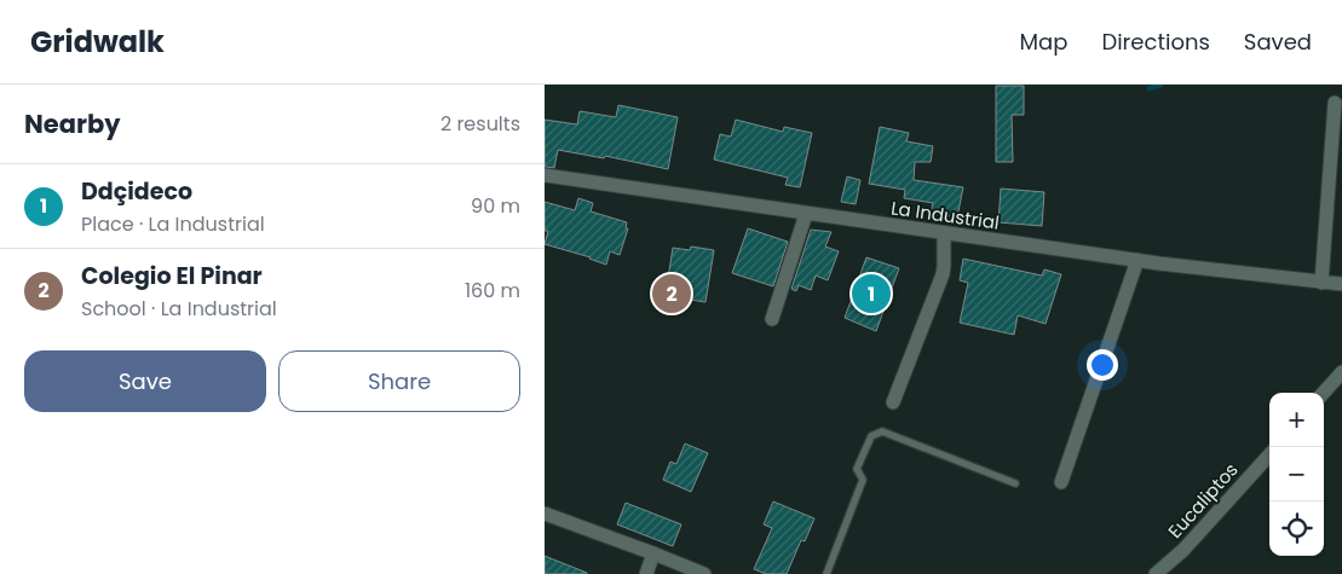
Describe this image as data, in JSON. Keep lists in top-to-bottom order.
{
  "streets": {
    "street": ["La Industrial", "Eucaliptos"]
  },
  "page": {
    "header": "Gridwalk",
    "nav": ["Map", "Directions", "Saved"],
    "heading": ["Nearby", "2 results"],
    "list": [
      {
        "mark": "1",
        "name": "Ddçideco",
        "note": "Place · La Industrial",
        "value": "90 m"
      },
      {
        "mark": "2",
        "name": "Colegio El Pinar",
        "note": "School · La Industrial",
        "value": "160 m"
      }
    ],
    "pins": ["1", "2"],
    "buttons": ["Save", "Share"],
    "map_buttons": ["+", "−"]
  }
}
